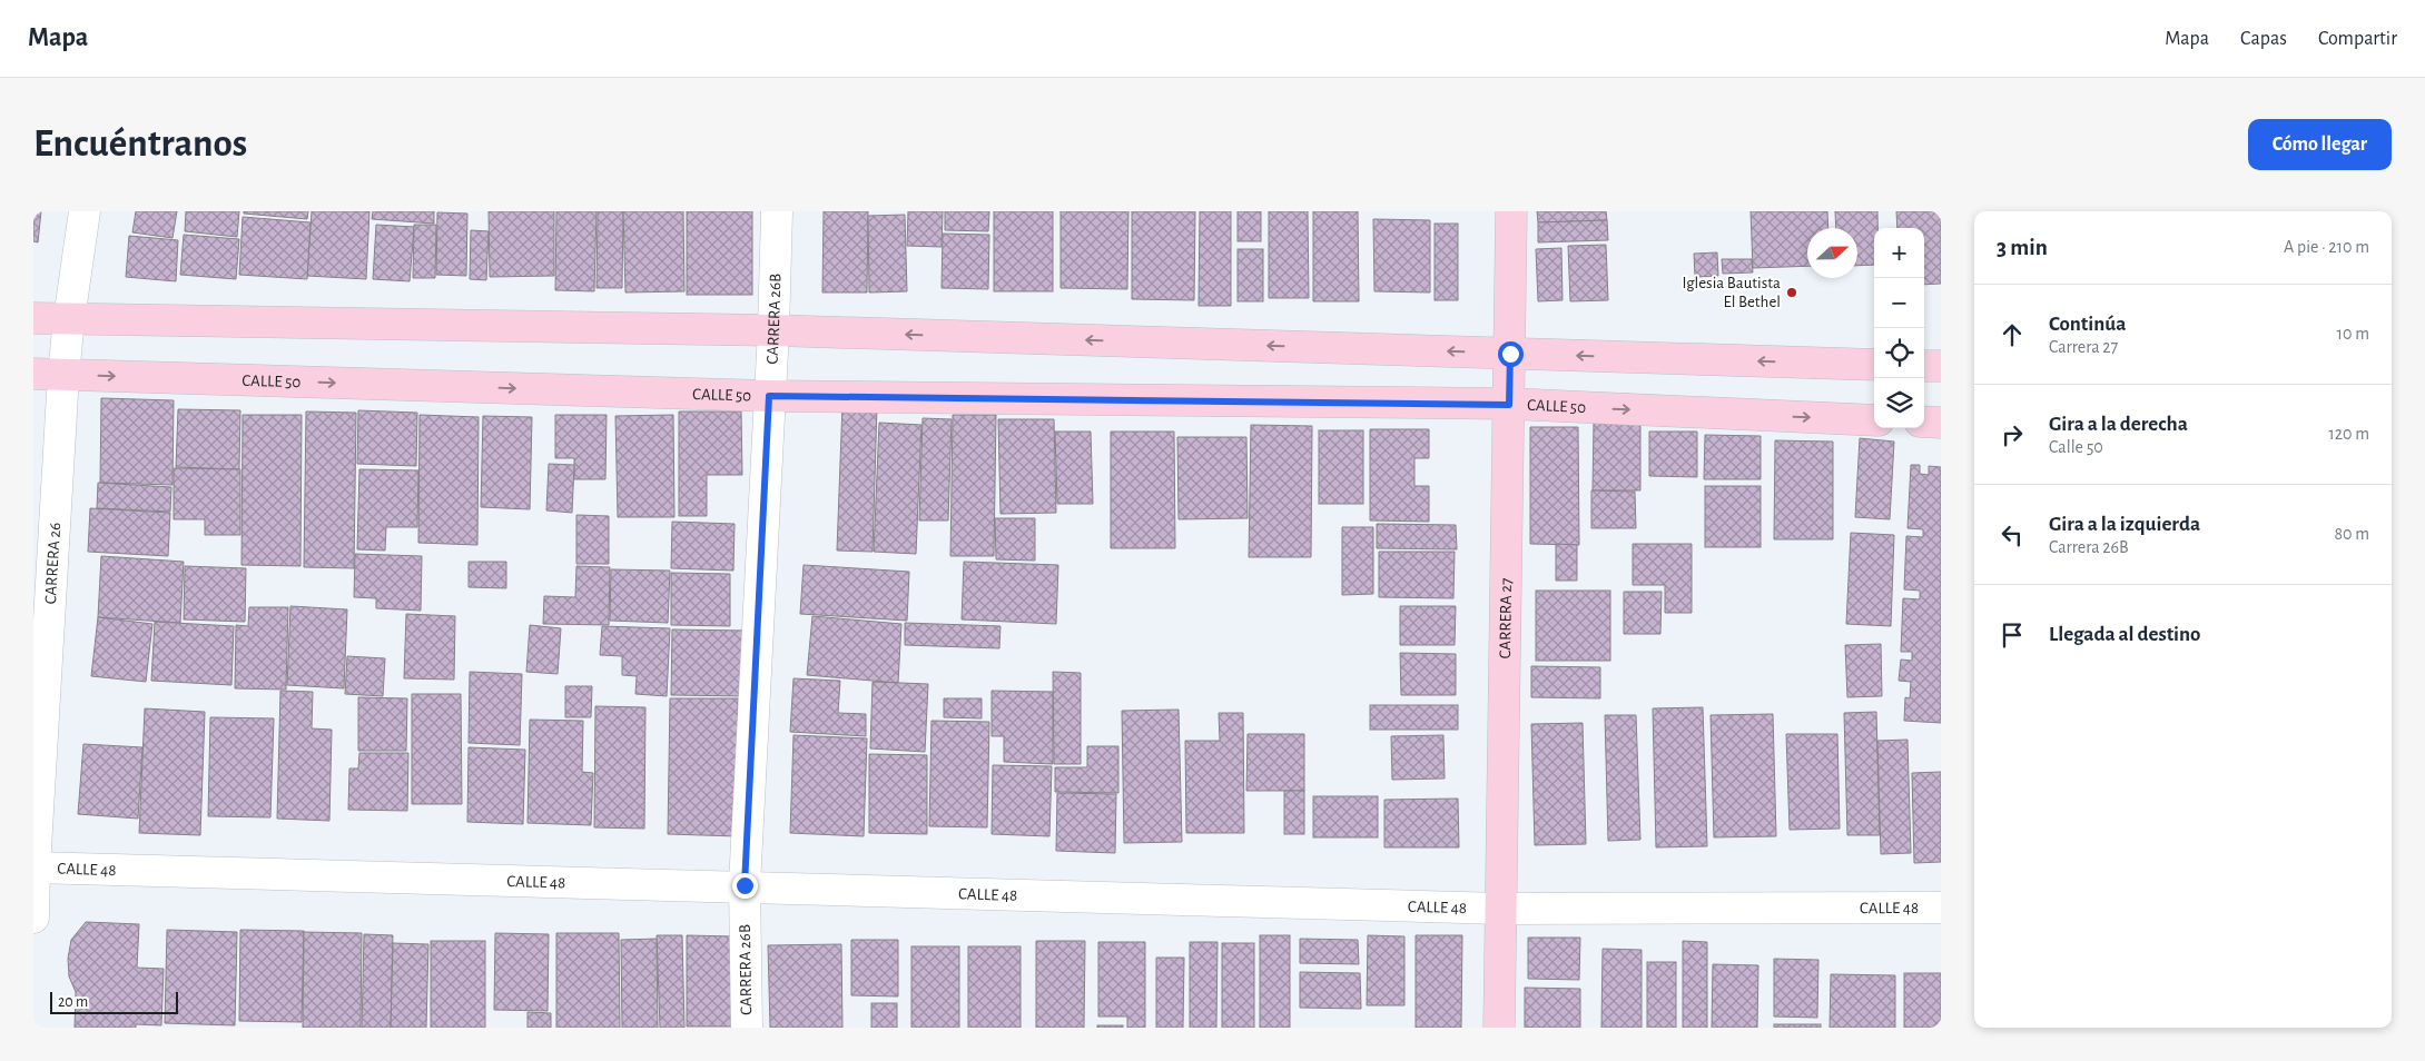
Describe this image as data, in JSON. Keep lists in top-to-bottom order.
{
  "streets": {
    "street": [
      "CARRERA 26B",
      "CALLE 50",
      "CARRERA 26",
      "CARRERA 27",
      "CALLE 48"
    ]
  },
  "crossings": [
    ["CARRERA 26B", "CALLE 50"],
    ["CARRERA 26B", "CALLE 48"],
    ["CALLE 50", "CARRERA 26"],
    ["CALLE 50", "CARRERA 27"],
    ["CARRERA 26", "CALLE 48"],
    ["CARRERA 27", "CALLE 48"]
  ],
  "places": ["Iglesia Bautista El Bethel"],
  "scale_bar": "20 m",
  "north": "right",
  "page": {
    "header": "Mapa",
    "nav": ["Mapa", "Capas", "Compartir"],
    "buttons": "Cómo llegar",
    "title": "Encuéntranos",
    "heading": ["3 min", "A pie · 210 m"],
    "map_buttons": ["+", "−"],
    "list": [
      ["Continúa", "Carrera 27", "10 m"],
      ["Gira a la derecha", "Calle 50", "120 m"],
      ["Gira a la izquierda", "Carrera 26B", "80 m"],
      "Llegada al destino"
    ],
    "scale": "20 m"
  }
}
